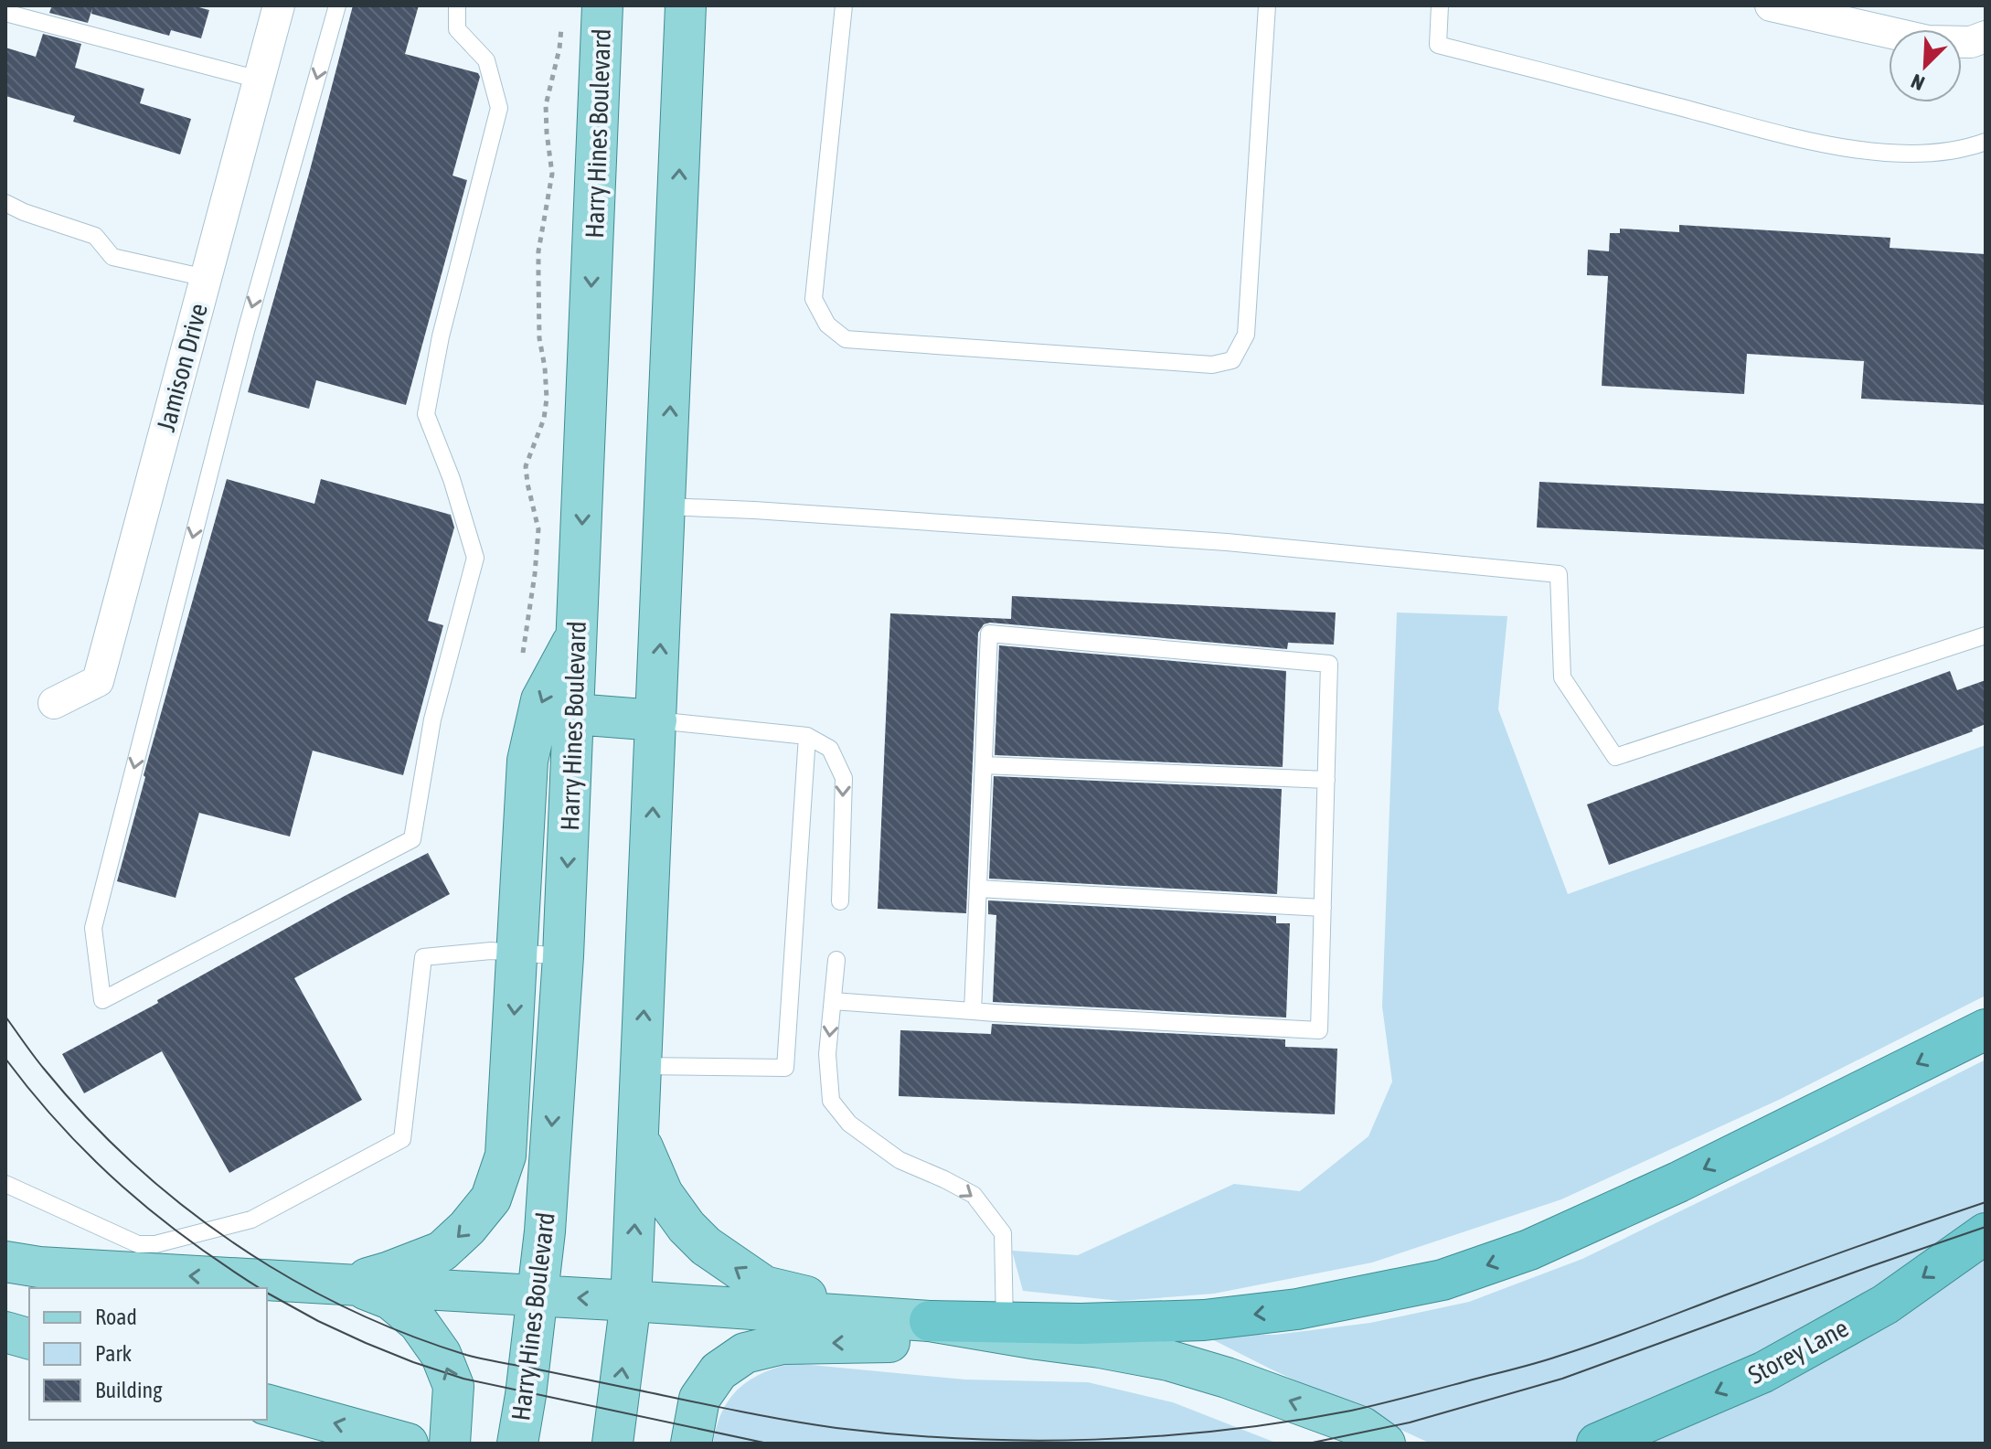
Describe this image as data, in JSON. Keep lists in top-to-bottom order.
{
  "streets": {
    "highway": ["Storey Lane"],
    "main road": ["Harry Hines Boulevard"],
    "street": ["Jamison Drive"]
  },
  "legend": ["Road", "Park", "Building"],
  "north": "bottom left"
}
